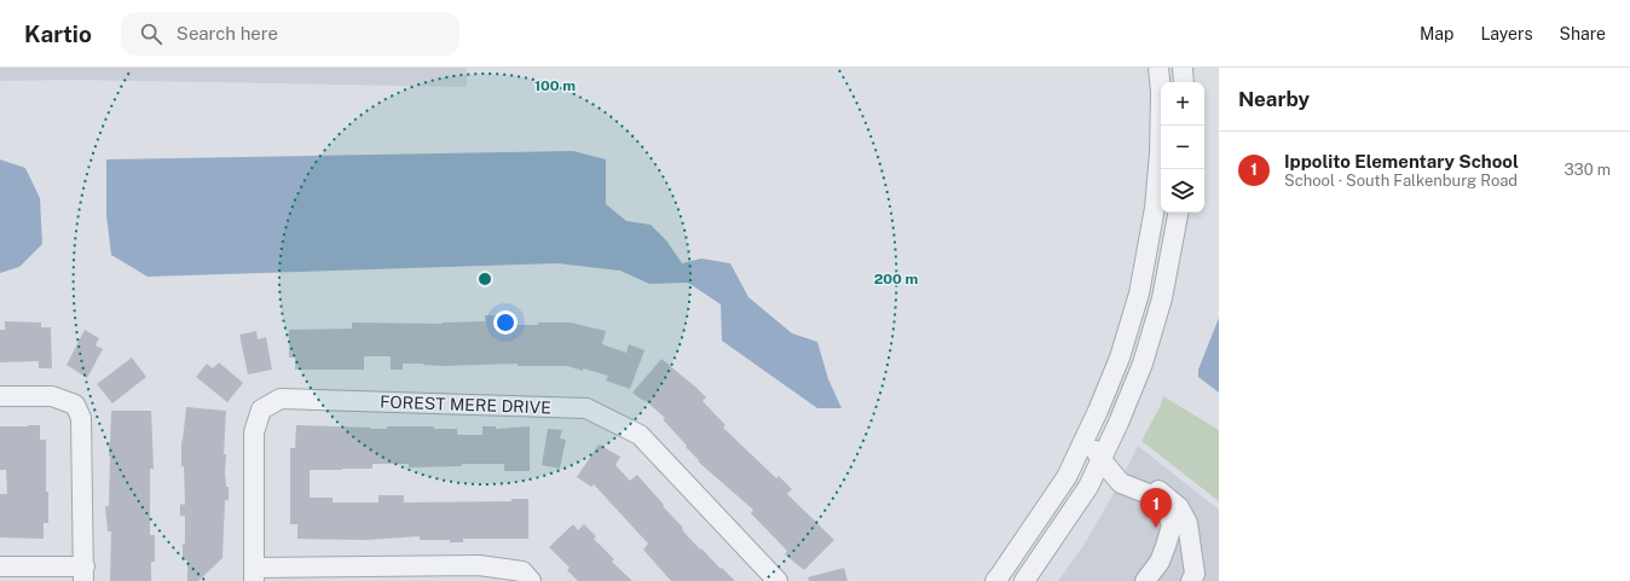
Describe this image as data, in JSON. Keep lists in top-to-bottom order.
{
  "streets": {
    "street": ["FOREST MERE DRIVE"]
  },
  "page": {
    "header": "Kartio",
    "search": "Search here",
    "nav": ["Map", "Layers", "Share"],
    "heading": "Nearby",
    "map_buttons": ["+", "−"],
    "list": [
      {
        "mark": "1",
        "name": "Ippolito Elementary School",
        "note": "School · South Falkenburg Road",
        "value": "330 m"
      }
    ],
    "pins": "1"
  },
  "rings": ["100 m", "200 m"]
}
